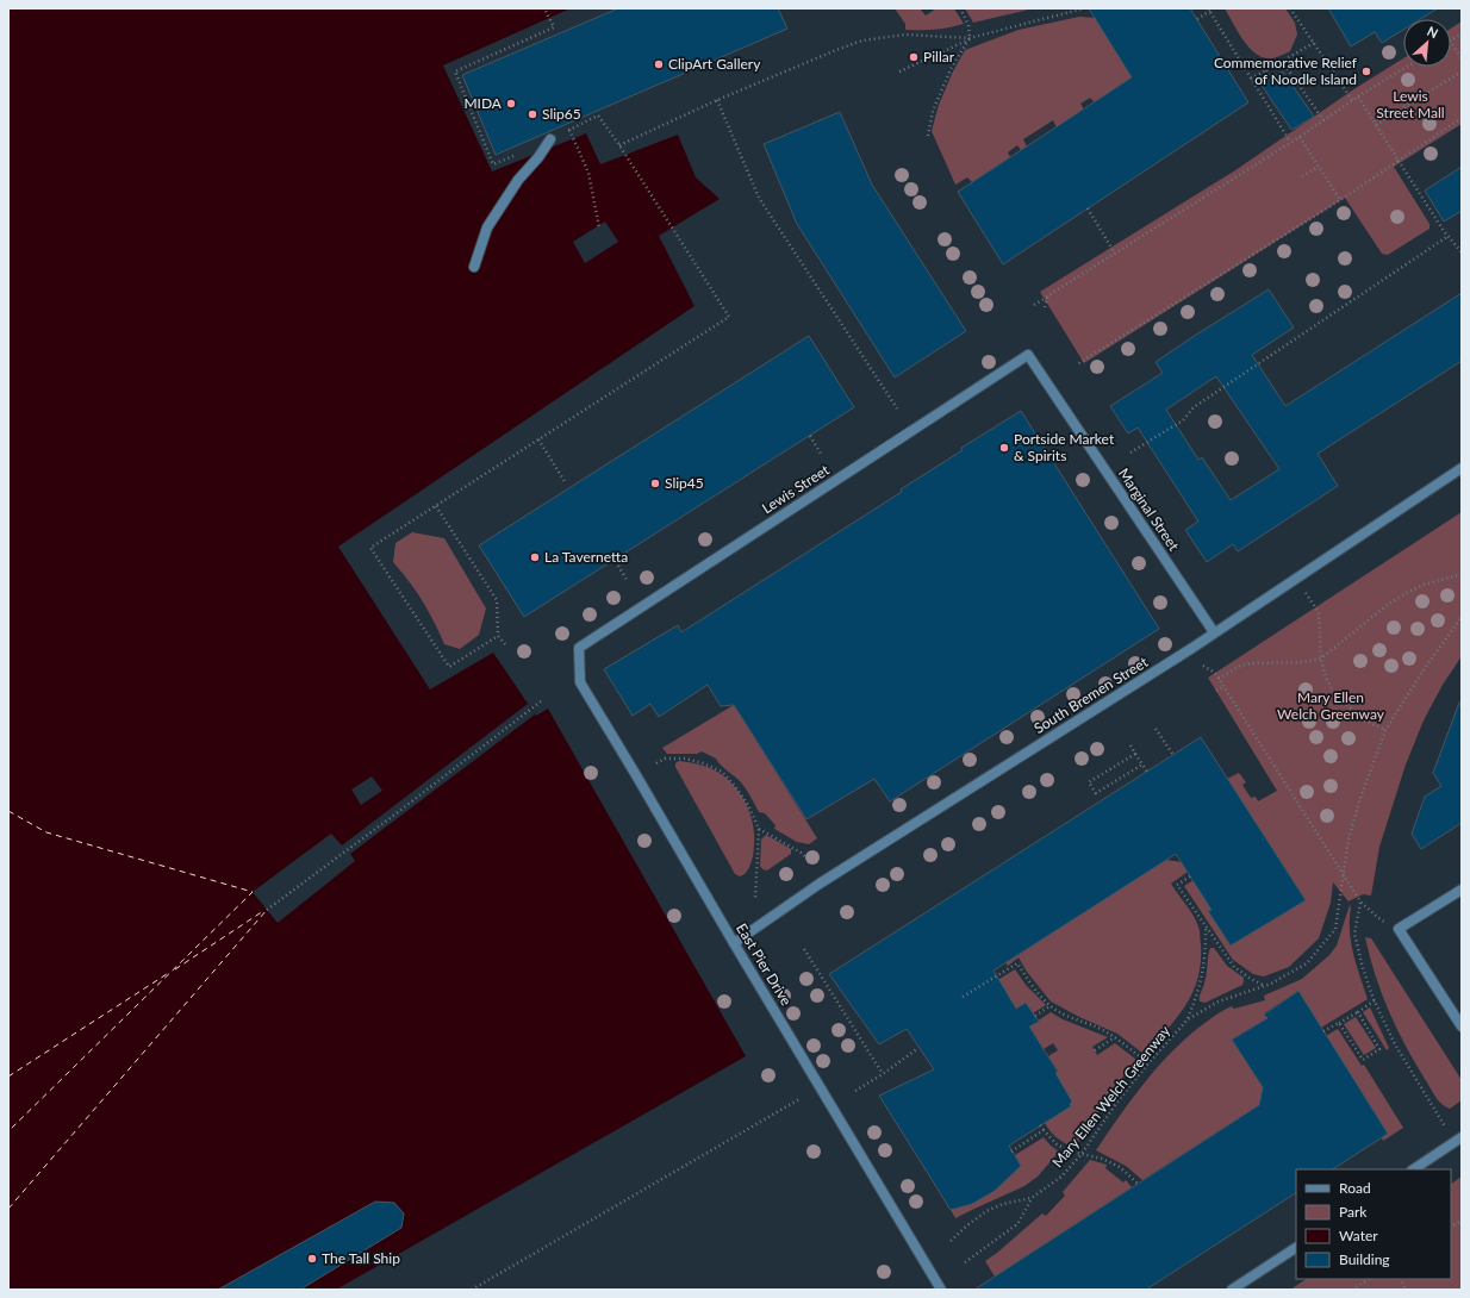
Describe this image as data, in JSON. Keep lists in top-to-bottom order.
{
  "streets": {
    "street": [
      "Lewis Street",
      "Marginal Street",
      "South Bremen Street",
      "East Pier Drive"
    ],
    "path": ["Mary Ellen Welch Greenway"]
  },
  "crossings": [
    ["Lewis Street", "Marginal Street"],
    ["Lewis Street", "East Pier Drive"],
    ["Marginal Street", "South Bremen Street"],
    ["South Bremen Street", "East Pier Drive"]
  ],
  "parks": ["Lewis Street Mall", "Mary Ellen Welch Greenway"],
  "places": [
    "Pillar",
    "ClipArt Gallery",
    "Commemorative Relief of Noodle Island",
    "MIDA",
    "Slip65",
    "Portside Market & Spirits",
    "Slip45",
    "La Tavernetta",
    "The Tall Ship"
  ],
  "legend": [
    "Road",
    "Park",
    "Water",
    "Building"
  ],
  "north": "top right"
}
